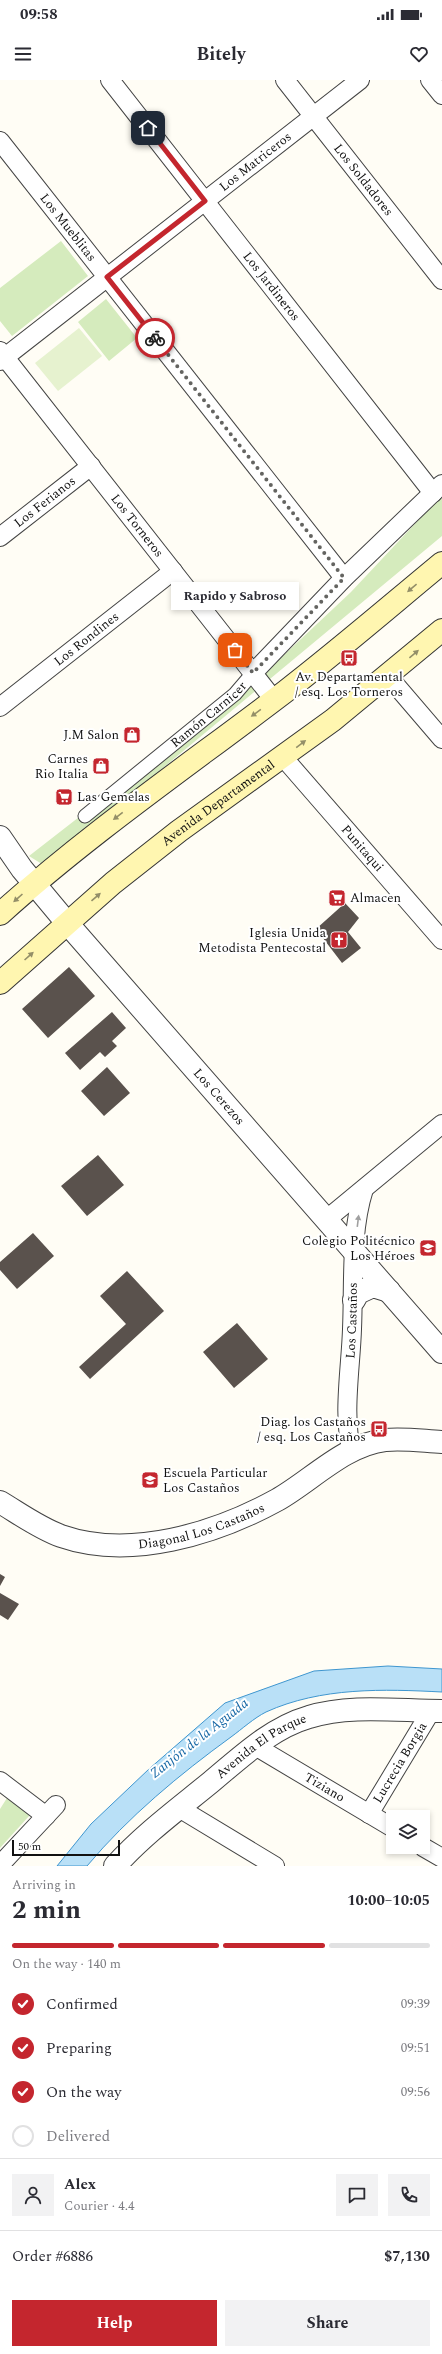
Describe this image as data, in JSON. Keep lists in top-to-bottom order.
{
  "streets": {
    "main road": ["Avenida Departamental"],
    "street": [
      "Los Matriceros",
      "Los Soldadores",
      "Los Mueblitas",
      "Los Jardineros",
      "Los Ferianos",
      "Los Torneros",
      "Los Rondines",
      "Ramón Carnicer",
      "Punitaqui",
      "Los Cerezos",
      "Los Castaños",
      "Diagonal Los Castaños",
      "Avenida El Parque",
      "Lucrecia Borgia",
      "Tiziano"
    ]
  },
  "crossings": [
    ["Los Matriceros", "Los Soldadores"],
    ["Los Matriceros", "Los Mueblitas"],
    ["Los Matriceros", "Los Jardineros"],
    ["Los Matriceros", "Los Torneros"],
    ["Los Mueblitas", "Ramón Carnicer"],
    ["Los Jardineros", "Ramón Carnicer"],
    ["Los Ferianos", "Los Torneros"],
    ["Los Torneros", "Los Rondines"],
    ["Los Torneros", "Ramón Carnicer"],
    ["Avenida Departamental", "Punitaqui"],
    ["Avenida Departamental", "Los Cerezos"],
    ["Los Cerezos", "Los Castaños"],
    ["Los Castaños", "Diagonal Los Castaños"],
    ["Avenida El Parque", "Lucrecia Borgia"],
    ["Avenida El Parque", "Tiziano"],
    ["Lucrecia Borgia", "Tiziano"]
  ],
  "water": ["Zanjón de la Aguada"],
  "places": {
    "other": ["Rapido y Sabroso"],
    "bus stop": ["Av. Departamental / esq. Los Torneros", "Diag. los Castaños / esq. Los Castaños"],
    "shop": ["J.M Salon", "Carnes Rio Italia"],
    "supermarket": ["Las Gemelas", "Almacen"],
    "church": ["Iglesia Unida Metodista Pentecostal"],
    "school or university": ["Colegio Politécnico Los Héroes", "Escuela Particular Los Castaños"]
  },
  "scale_bar": "50 m",
  "page": {
    "status": "09:58",
    "header": "Bitely",
    "bubble": "Rapido y Sabroso",
    "scale": "50 m",
    "heading": ["2 min", "Arriving in", "10:00–10:05"],
    "panel": [
      "Alex",
      "Courier · 4.4",
      "Order #6886",
      "$7,130"
    ],
    "bar": "On the way · 140 m",
    "list": [
      ["Confirmed", "09:39"],
      ["Preparing", "09:51"],
      ["On the way", "09:56"],
      "Delivered"
    ],
    "buttons": ["Help", "Share"]
  }
}
